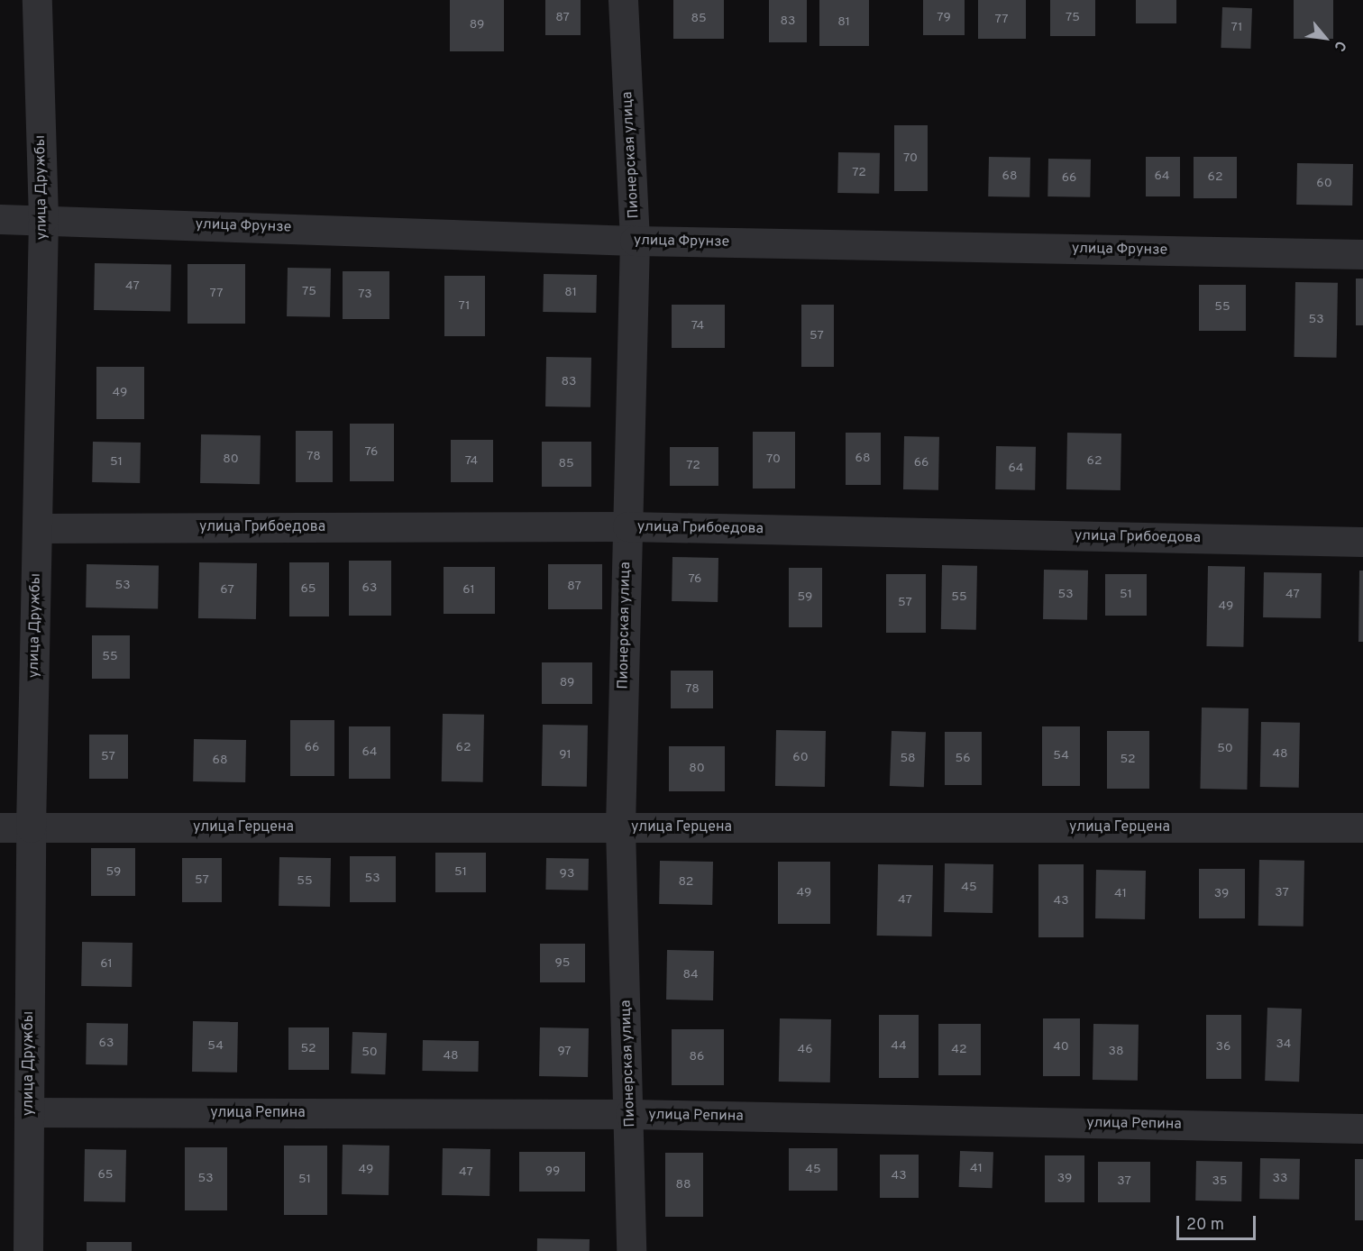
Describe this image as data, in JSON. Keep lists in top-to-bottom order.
{
  "streets": {
    "street": [
      "Пионерская улица",
      "улица Дружбы",
      "улица Фрунзе",
      "улица Грибоедова",
      "улица Герцена",
      "улица Репина"
    ]
  },
  "crossings": [
    ["Пионерская улица", "улица Фрунзе"],
    ["Пионерская улица", "улица Грибоедова"],
    ["Пионерская улица", "улица Герцена"],
    ["Пионерская улица", "улица Репина"],
    ["улица Дружбы", "улица Фрунзе"],
    ["улица Дружбы", "улица Грибоедова"],
    ["улица Дружбы", "улица Герцена"],
    ["улица Дружбы", "улица Репина"]
  ],
  "house_numbers": [
    "87",
    "79",
    "75",
    "85",
    "77",
    "83",
    "81",
    "89",
    "71",
    "70",
    "72",
    "68",
    "64",
    "62",
    "66",
    "60",
    "47",
    "75",
    "81",
    "77",
    "73",
    "71",
    "55",
    "53",
    "74",
    "57",
    "83",
    "49",
    "76",
    "78",
    "68",
    "80",
    "70",
    "74",
    "62",
    "51",
    "66",
    "85",
    "72",
    "64",
    "76",
    "53",
    "87",
    "63",
    "65",
    "67",
    "61",
    "53",
    "51",
    "47",
    "59",
    "55",
    "57",
    "49",
    "55",
    "89",
    "78",
    "66",
    "62",
    "50",
    "64",
    "48",
    "91",
    "54",
    "57",
    "60",
    "58",
    "56",
    "52",
    "68",
    "80",
    "59",
    "51",
    "93",
    "53",
    "57",
    "55",
    "82",
    "45",
    "49",
    "37",
    "41",
    "39",
    "47",
    "43",
    "95",
    "61",
    "84",
    "63",
    "34",
    "54",
    "44",
    "40",
    "36",
    "52",
    "46",
    "42",
    "97",
    "38",
    "50",
    "48",
    "86",
    "41",
    "49",
    "45",
    "99",
    "47",
    "65",
    "43",
    "53",
    "39",
    "33",
    "51",
    "37",
    "35",
    "88"
  ],
  "scale_bar": "20 m",
  "north": "bottom right"
}
